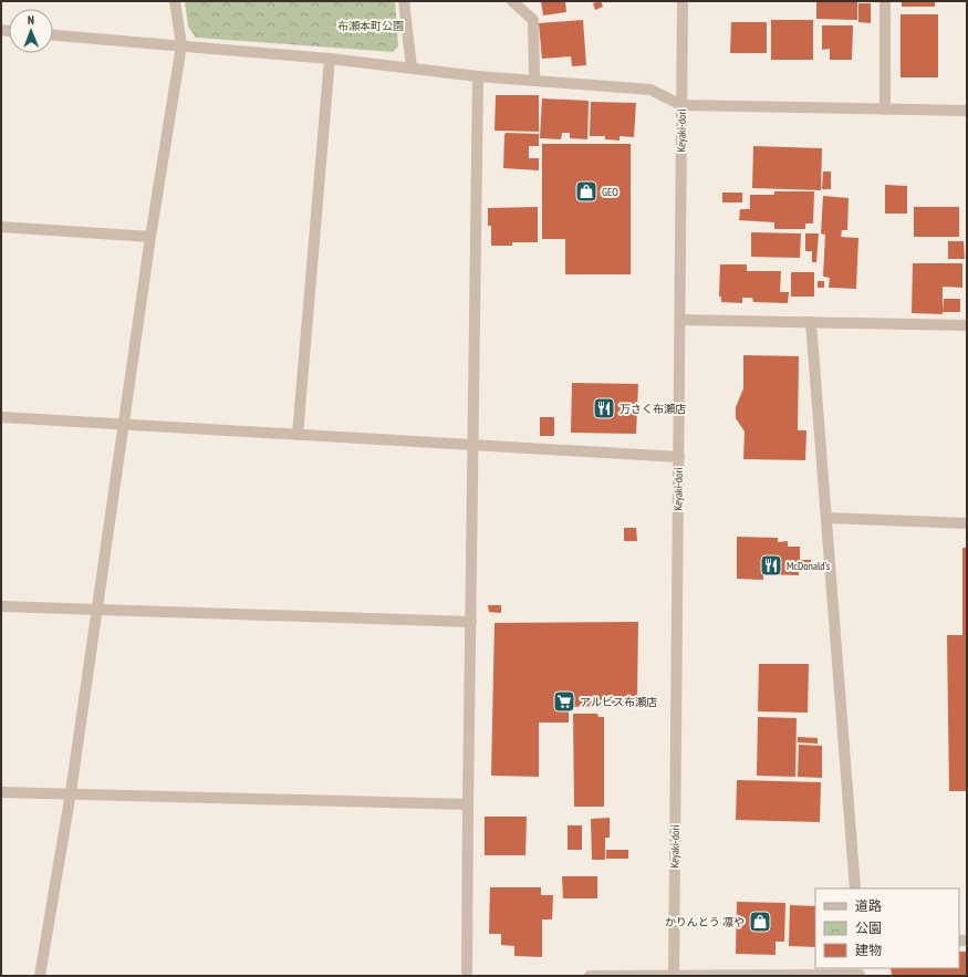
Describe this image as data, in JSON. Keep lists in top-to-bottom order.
{
  "streets": {
    "street": ["Keyaki-dori"]
  },
  "parks": ["布瀬本町公園"],
  "places": {
    "shop": ["GEO", "かりんとう 凛や"],
    "restaurant": ["万さく布瀬店", "McDonald's"],
    "supermarket": ["アルビス布瀬店"]
  },
  "legend": ["道路", "公園", "建物"],
  "north": "top"
}
